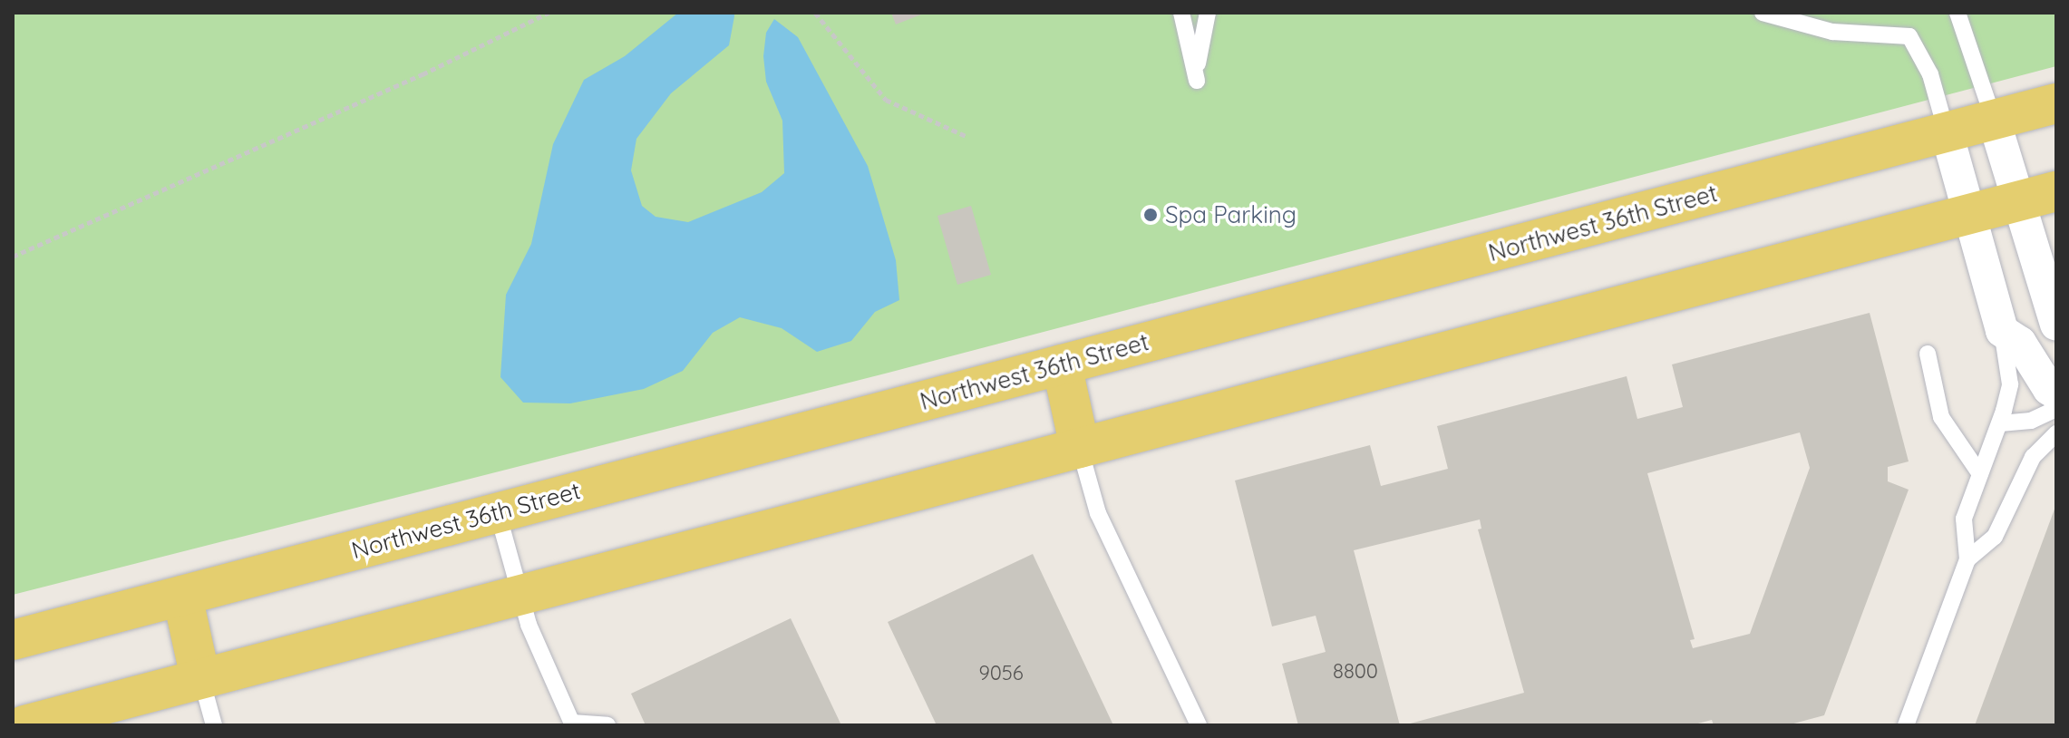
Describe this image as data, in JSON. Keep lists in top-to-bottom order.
{
  "streets": {
    "main road": ["Northwest 36th Street"]
  },
  "places": ["Spa Parking"],
  "house_numbers": ["8800", "9056"]
}
